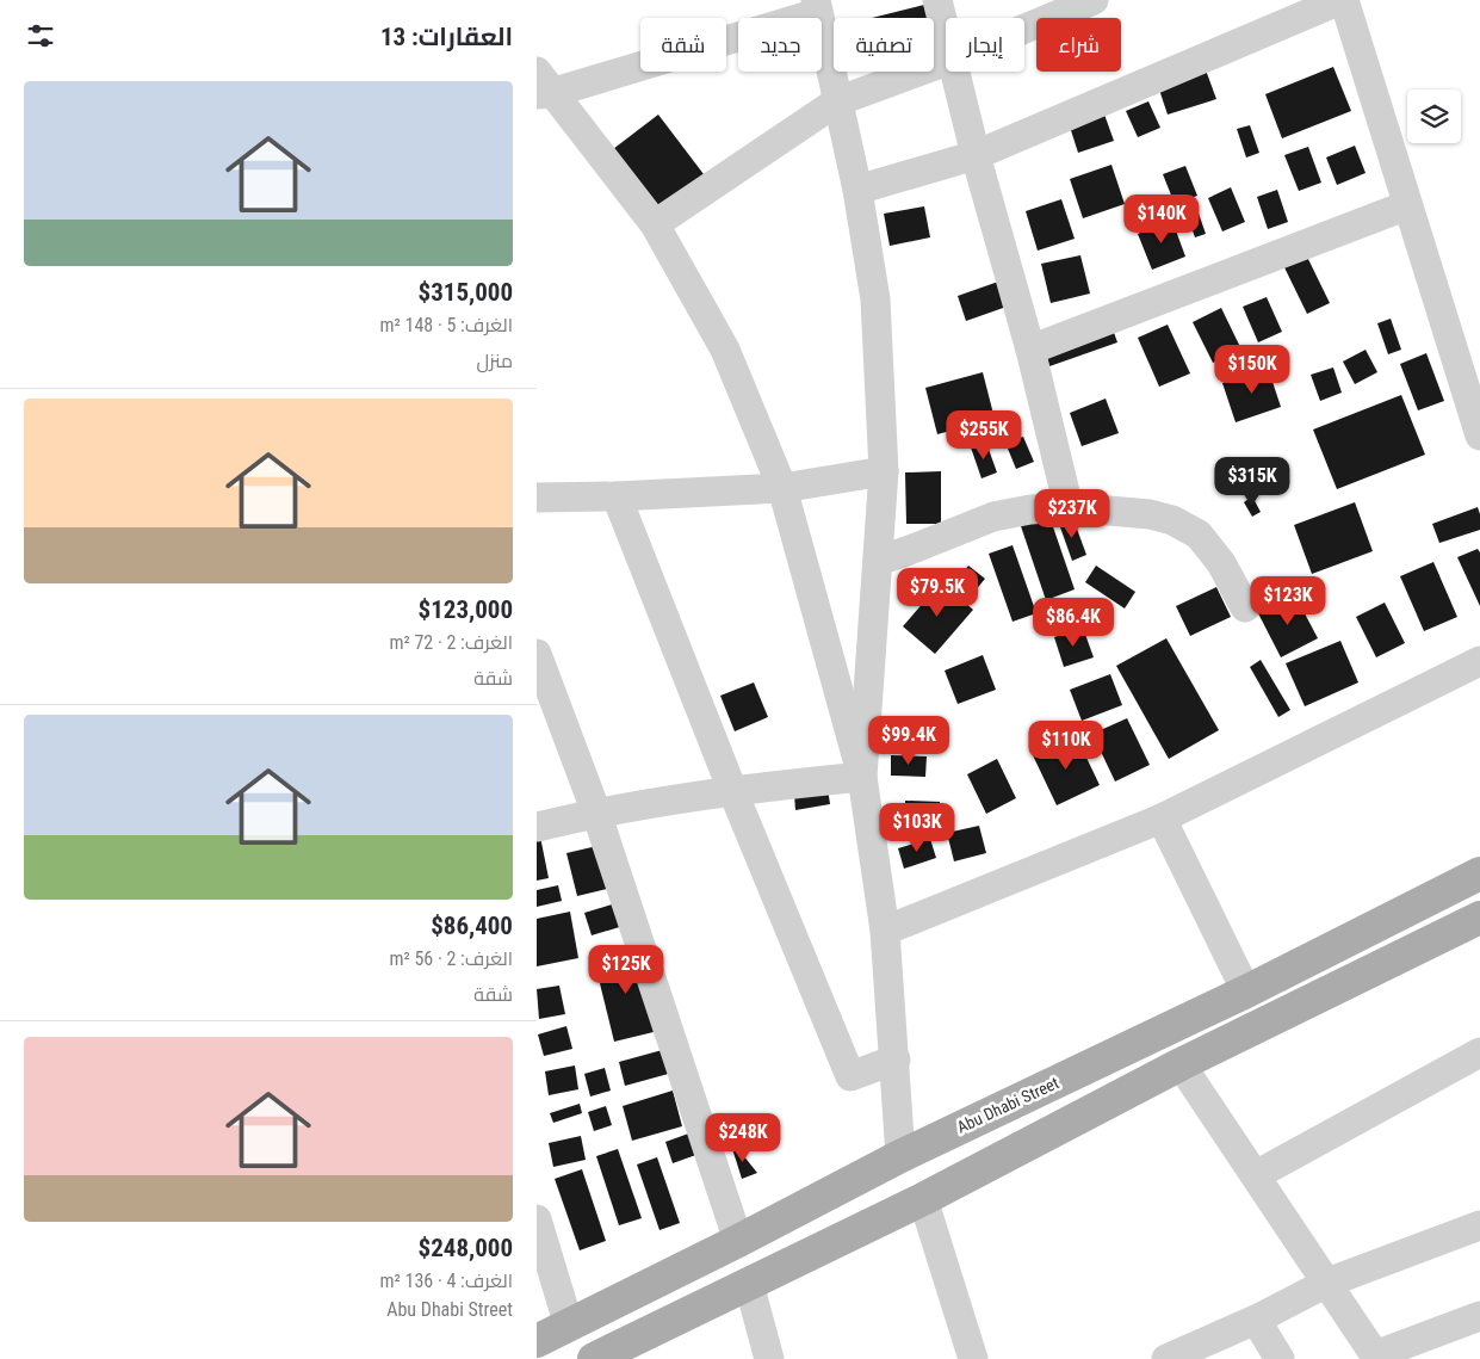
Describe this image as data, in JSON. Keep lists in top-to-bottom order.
{
  "streets": {
    "main road": ["Abu Dhabi Street"]
  },
  "page": {
    "heading": "العقارات: 13",
    "chip": [
      "شراء",
      "إيجار",
      "تصفية",
      "جديد",
      "شقة"
    ],
    "list": [
      {
        "name": "$315,000",
        "note": "الغرف: 5 · 148 m² · منزل"
      },
      {
        "name": "$123,000",
        "note": "الغرف: 2 · 72 m² · شقة"
      },
      {
        "name": "$86,400",
        "note": "الغرف: 2 · 56 m² · شقة"
      },
      {
        "name": "$248,000",
        "note": "الغرف: 4 · 136 m² · Abu Dhabi Street"
      }
    ],
    "price": [
      "$140K",
      "$150K",
      "$255K",
      "$315K",
      "$237K",
      "$79.5K",
      "$123K",
      "$86.4K",
      "$99.4K",
      "$110K",
      "$103K",
      "$125K",
      "$248K"
    ]
  }
}
